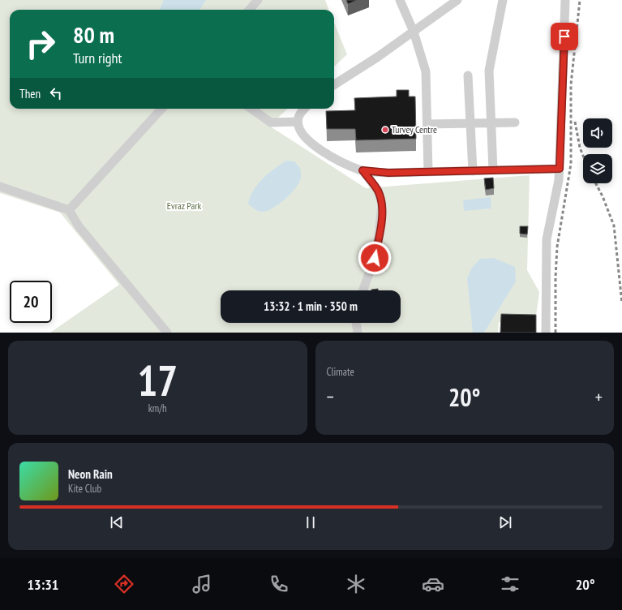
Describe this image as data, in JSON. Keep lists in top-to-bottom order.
{
  "parks": ["Evraz Park"],
  "places": ["Turvey Centre"],
  "page": {
    "turn": ["80 m", "Turn right"],
    "then": "Then",
    "limit": "20",
    "trip": "13:32 · 1 min · 350 m",
    "tile": [
      ["17", "km/h"],
      "Climate"
    ],
    "heat": ["−", "20°", "+"],
    "song": ["Neon Rain", "Kite Club"],
    "tabs": ["13:31", "20°"]
  }
}
